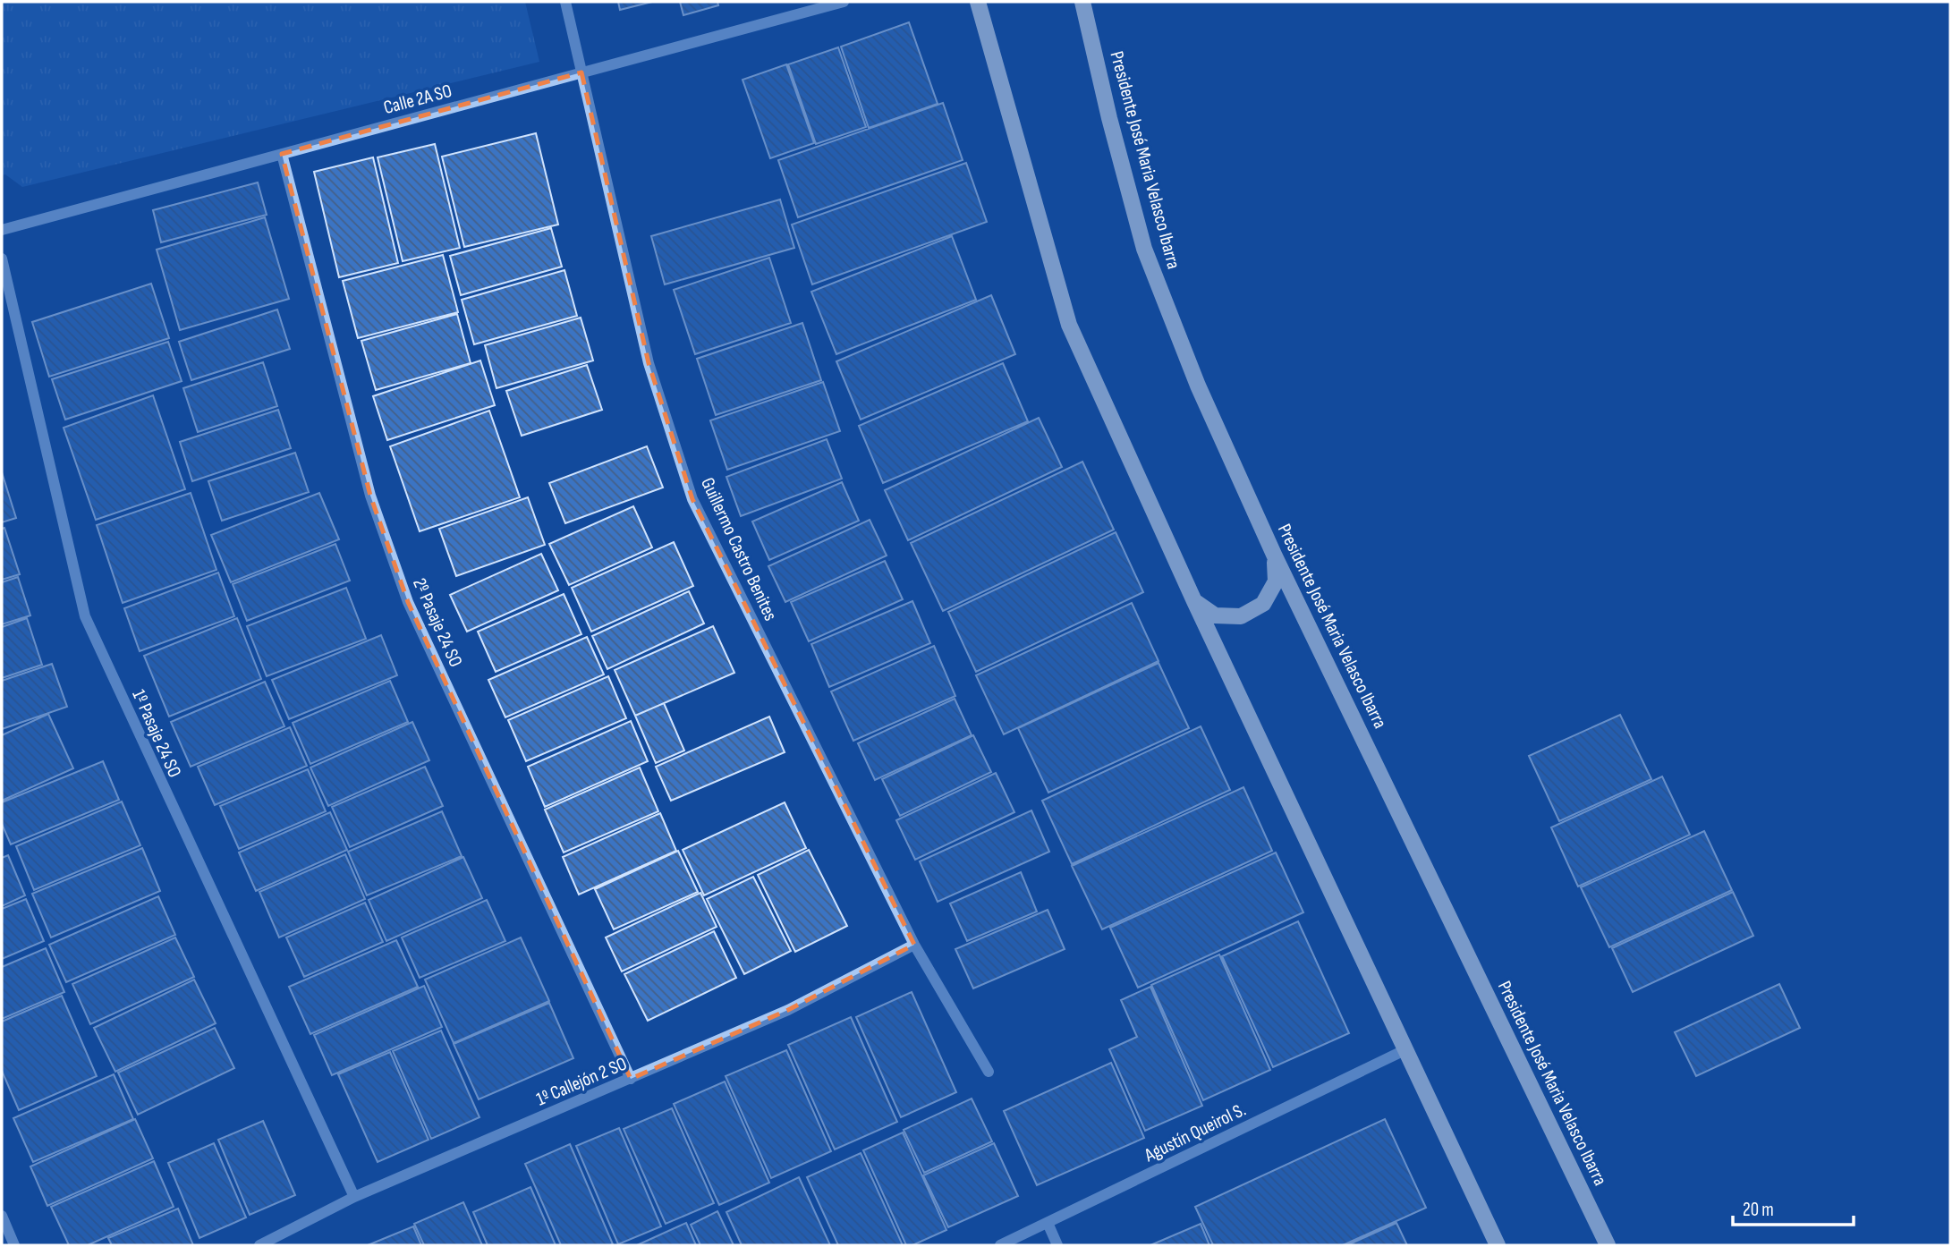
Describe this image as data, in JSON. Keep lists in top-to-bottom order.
{
  "streets": {
    "main road": ["Presidente José Maria Velasco Ibarra"],
    "street": [
      "Calle 2A SO",
      "Guillermo Castro Benites",
      "2º Pasaje 24 SO",
      "1º Pasaje 24 SO",
      "1º Callejón 2 SO",
      "Agustín Queirol S."
    ]
  },
  "crossings": [
    ["Calle 2A SO", "Guillermo Castro Benites"],
    ["Calle 2A SO", "2º Pasaje 24 SO"],
    ["Guillermo Castro Benites", "1º Callejón 2 SO"],
    ["2º Pasaje 24 SO", "1º Callejón 2 SO"],
    ["1º Pasaje 24 SO", "1º Callejón 2 SO"]
  ],
  "scale_bar": "20 m"
}
